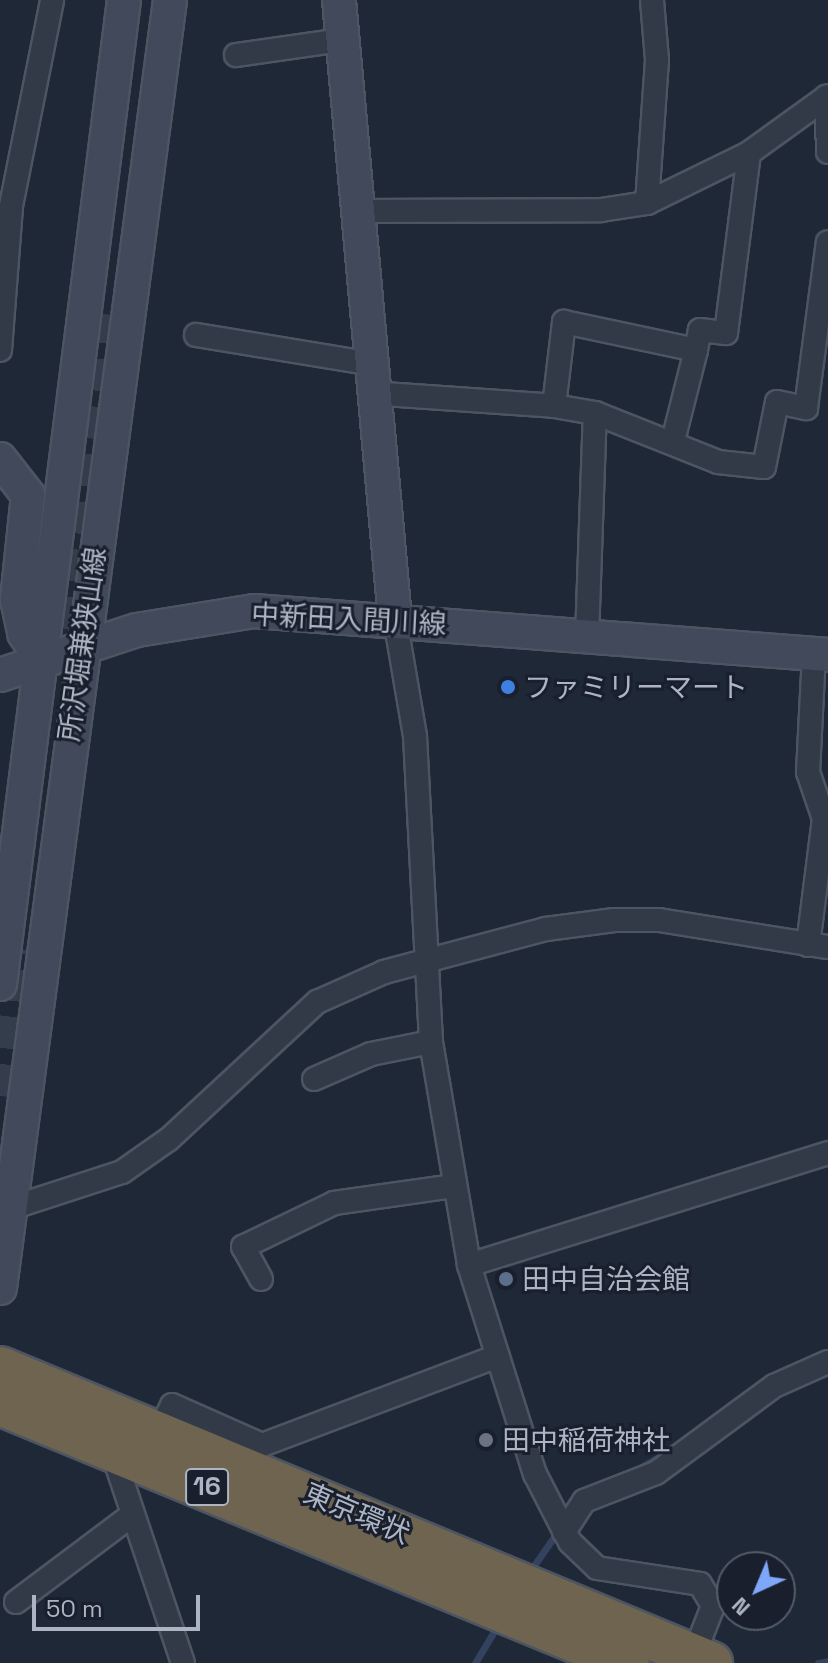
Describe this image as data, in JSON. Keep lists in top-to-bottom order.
{
  "streets": {
    "highway": ["16", "東京環状"],
    "main road": ["中新田入間川線", "所沢堀兼狭山線"]
  },
  "crossings": [
    ["中新田入間川線", "所沢堀兼狭山線"]
  ],
  "places": ["ファミリーマート", "田中自治会館", "田中稲荷神社"],
  "scale_bar": "50 m",
  "north": "bottom left"
}
